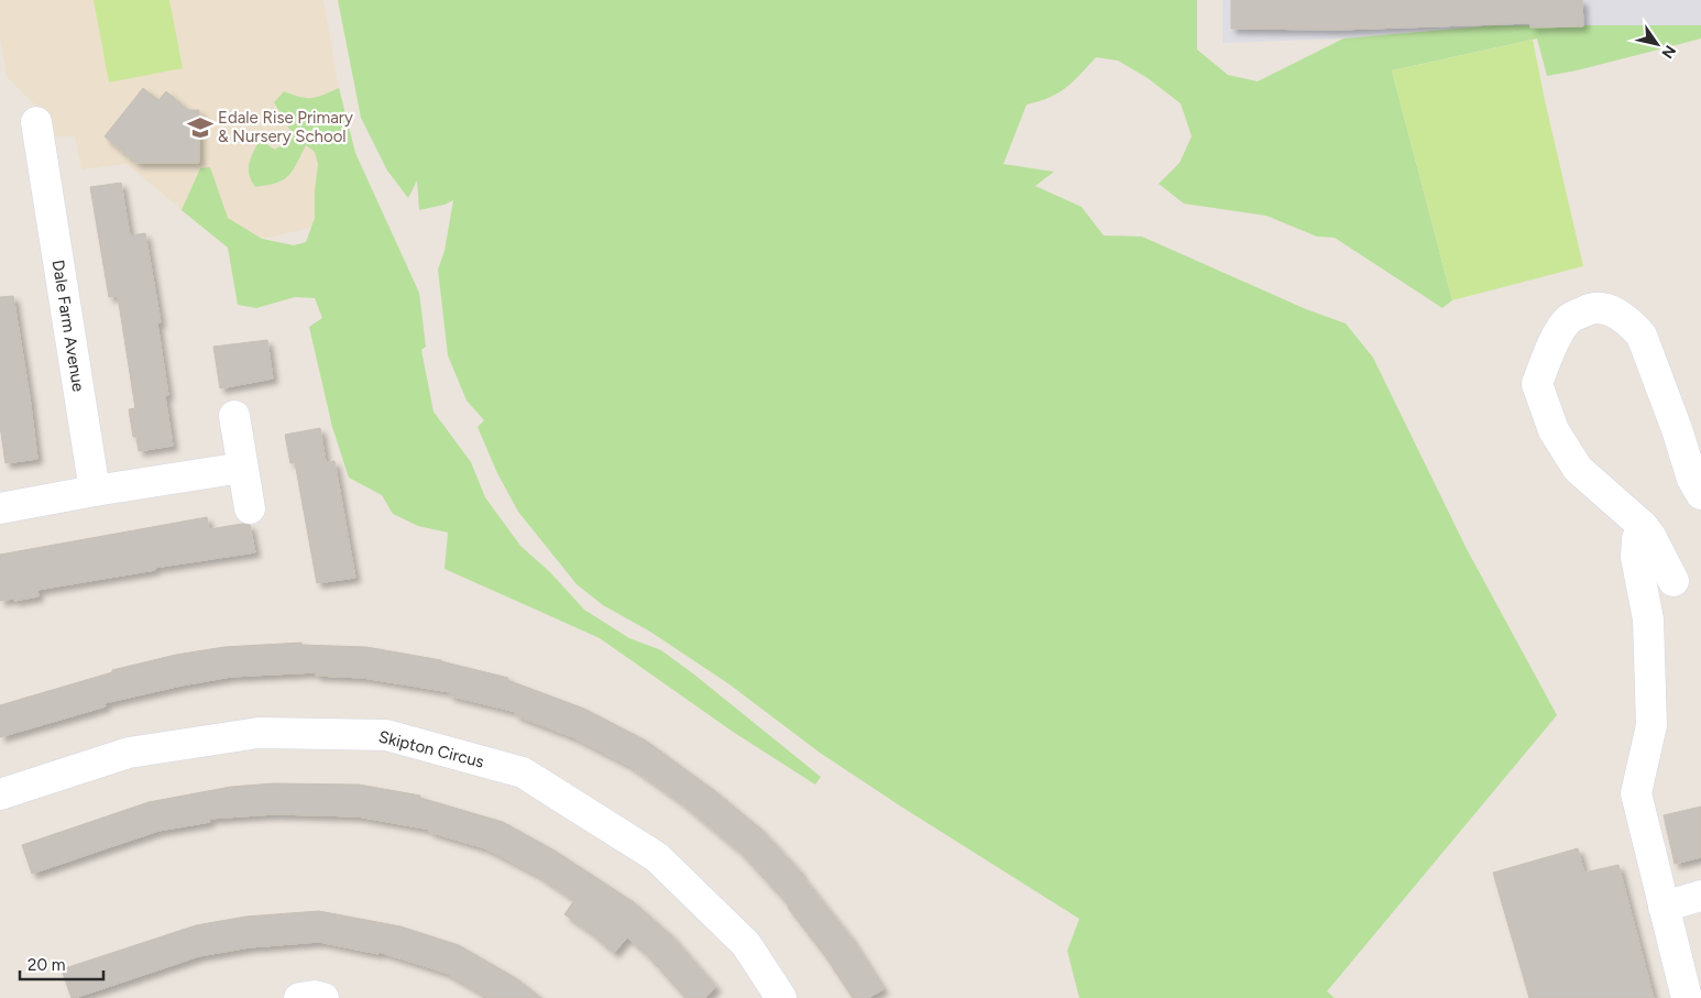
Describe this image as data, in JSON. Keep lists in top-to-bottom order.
{
  "streets": {
    "street": ["Dale Farm Avenue", "Skipton Circus"]
  },
  "places": {
    "school or university": ["Edale Rise Primary & Nursery School"]
  },
  "scale_bar": "20 m",
  "north": "bottom right"
}
